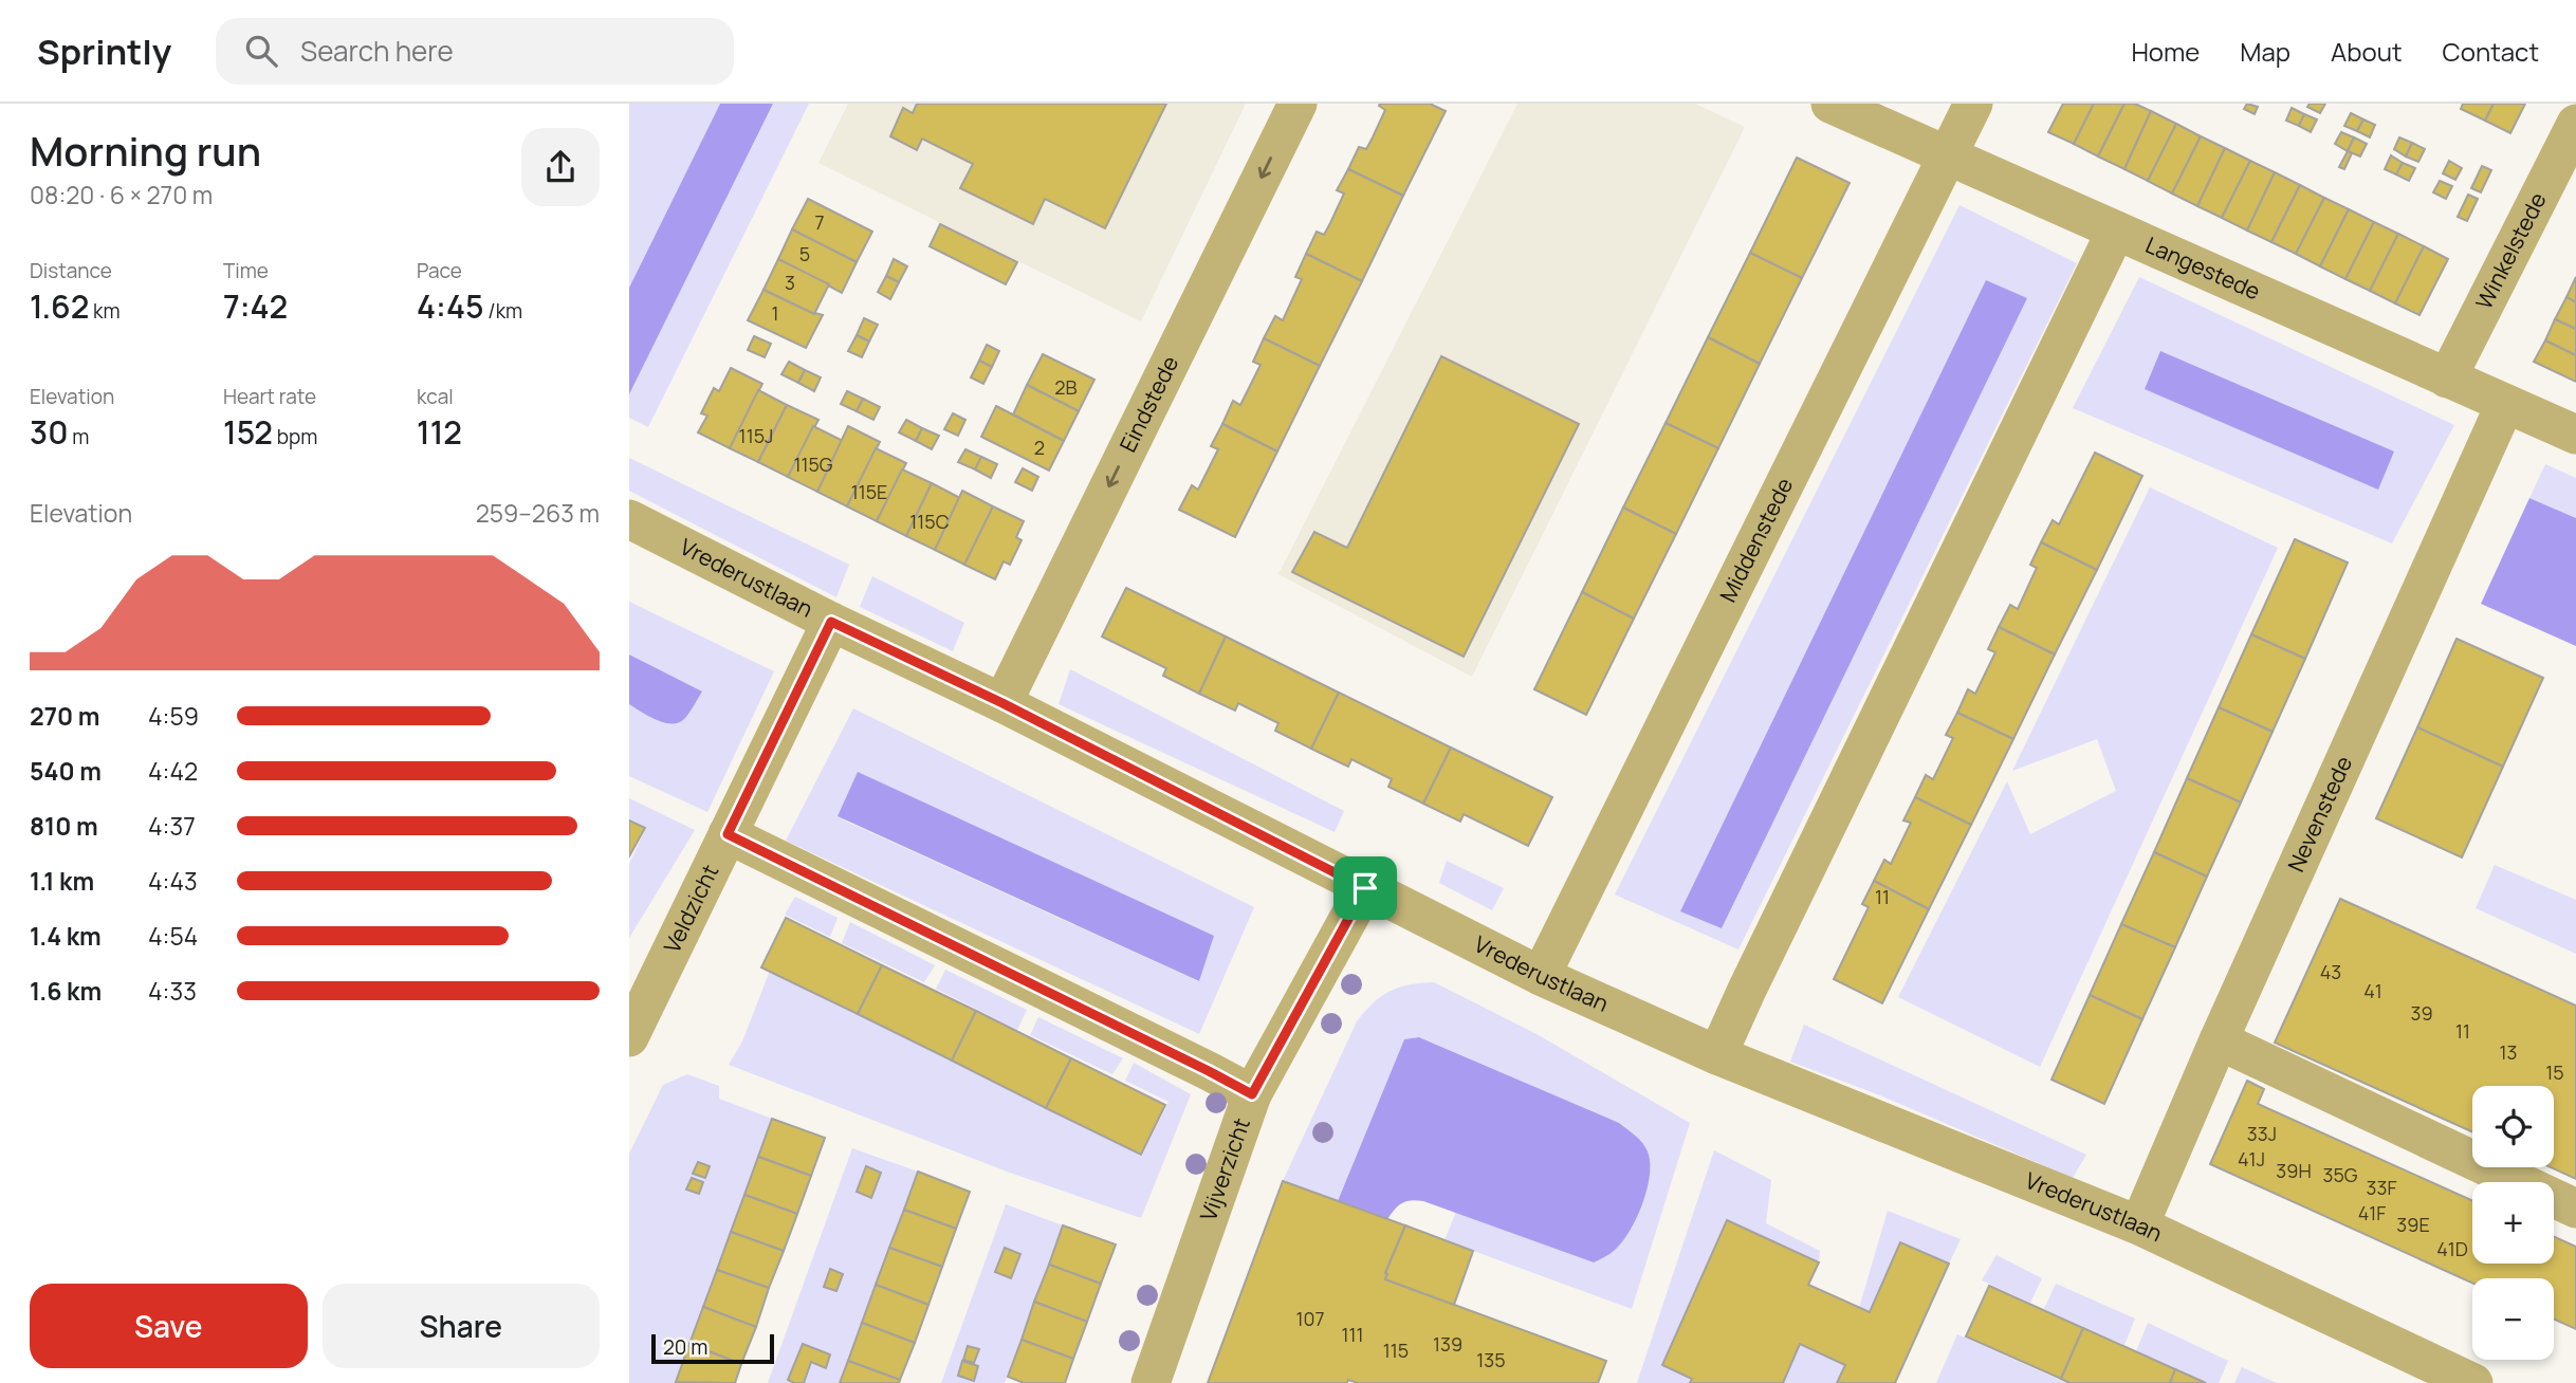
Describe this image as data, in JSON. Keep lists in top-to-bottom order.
{
  "streets": {
    "street": [
      "Winkelstede",
      "Langestede",
      "Eindstede",
      "Middenstede",
      "Vrederustlaan",
      "Nevenstede",
      "Veldzicht",
      "Vijverzicht"
    ]
  },
  "crossings": [
    ["Winkelstede", "Langestede"],
    ["Langestede", "Middenstede"],
    ["Langestede", "Nevenstede"],
    ["Eindstede", "Vrederustlaan"],
    ["Middenstede", "Vrederustlaan"],
    ["Vrederustlaan", "Nevenstede"],
    ["Vrederustlaan", "Veldzicht"],
    ["Vrederustlaan", "Vijverzicht"]
  ],
  "one_way": ["Eindstede"],
  "house_numbers": [
    "7",
    "5",
    "3",
    "1",
    "2B",
    "115J",
    "2",
    "115G",
    "115E",
    "115C",
    "11",
    "43",
    "41",
    "39",
    "11",
    "13",
    "15",
    "33J",
    "41J",
    "39H",
    "35G",
    "33F",
    "41F",
    "39E",
    "41D",
    "107",
    "111",
    "139",
    "115",
    "135"
  ],
  "scale_bar": "20 m",
  "page": {
    "header": "Sprintly",
    "search": "Search here",
    "nav": [
      "Home",
      "Map",
      "About",
      "Contact"
    ],
    "heading": ["Morning run", "08:20 · 6 × 270 m"],
    "stats": [
      ["Distance", "1.62 km"],
      ["Time", "7:42"],
      ["Pace", "4:45 /km"],
      ["Elevation", "30 m"],
      ["Heart rate", "152 bpm"],
      ["kcal", "112"]
    ],
    "chart": ["Elevation", "259–263 m"],
    "list": [
      {
        "name": "270 m",
        "note": "4:59"
      },
      {
        "name": "540 m",
        "note": "4:42"
      },
      {
        "name": "810 m",
        "note": "4:37"
      },
      {
        "name": "1.1 km",
        "note": "4:43"
      },
      {
        "name": "1.4 km",
        "note": "4:54"
      },
      {
        "name": "1.6 km",
        "note": "4:33"
      }
    ],
    "map_buttons": ["+", "−"],
    "buttons": ["Save", "Share"],
    "scale": "20 m"
  }
}
